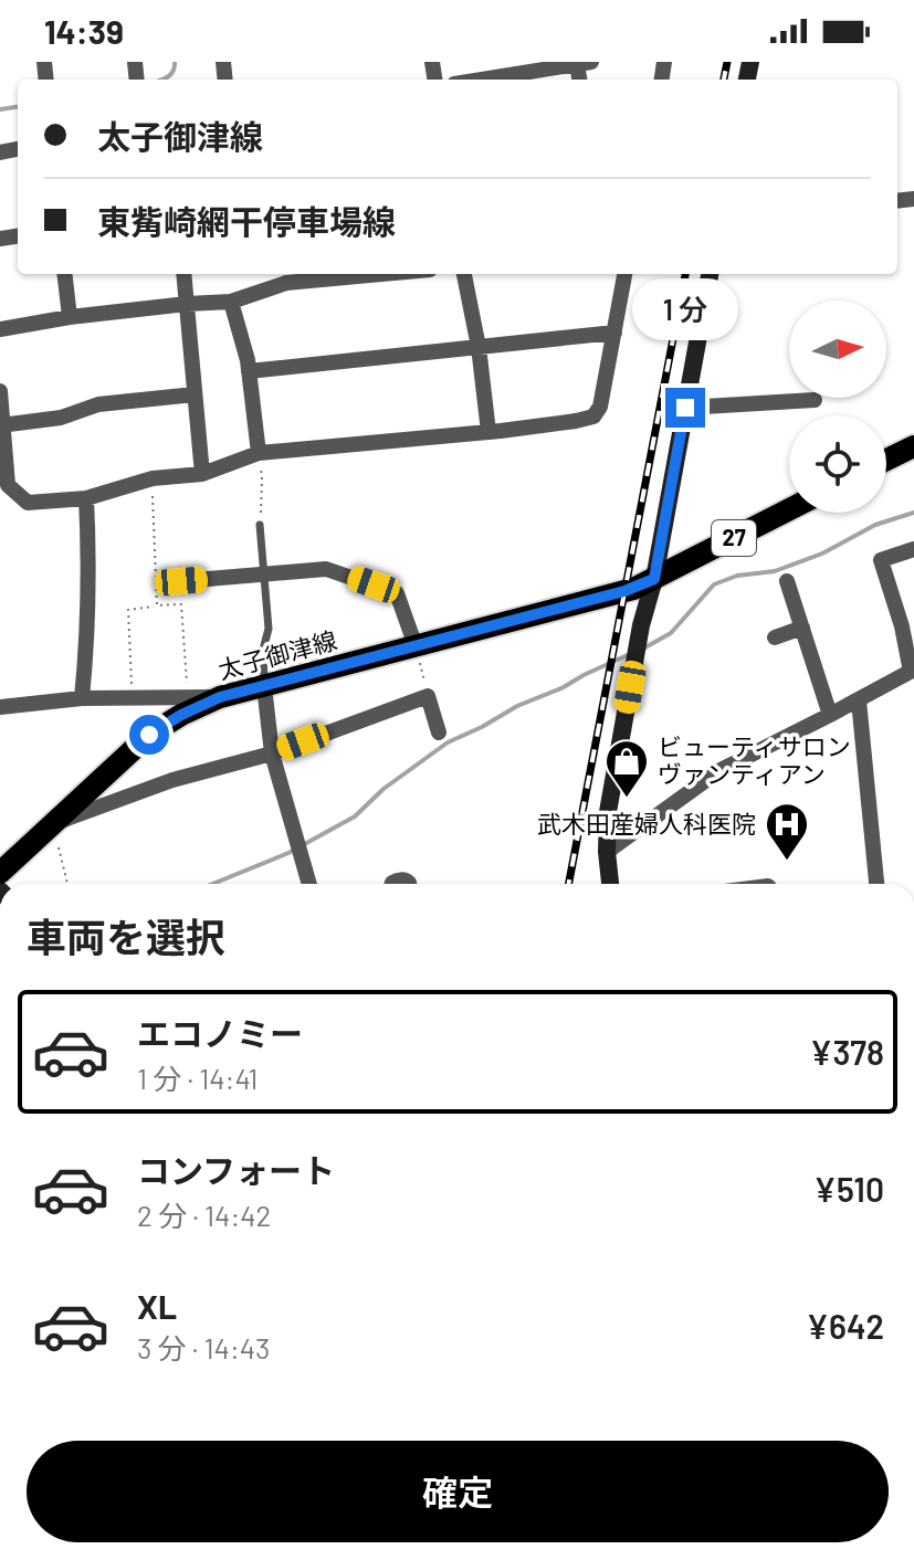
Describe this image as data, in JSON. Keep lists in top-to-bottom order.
{
  "streets": {
    "main road": ["27", "太子御津線"]
  },
  "places": {
    "shop": ["ビューティサロン ヴァンティアン"],
    "hospital": ["武木田産婦人科医院"]
  },
  "north": "right",
  "page": {
    "status": "14:39",
    "banner": ["太子御津線", "東觜崎網干停車場線"],
    "bubble": "1 分",
    "heading": "車両を選択",
    "list": [
      {
        "name": "エコノミー",
        "note": "1 分 · 14:41",
        "value": "¥378"
      },
      {
        "name": "コンフォート",
        "note": "2 分 · 14:42",
        "value": "¥510"
      },
      {
        "name": "XL",
        "note": "3 分 · 14:43",
        "value": "¥642"
      }
    ],
    "buttons": "確定"
  }
}
